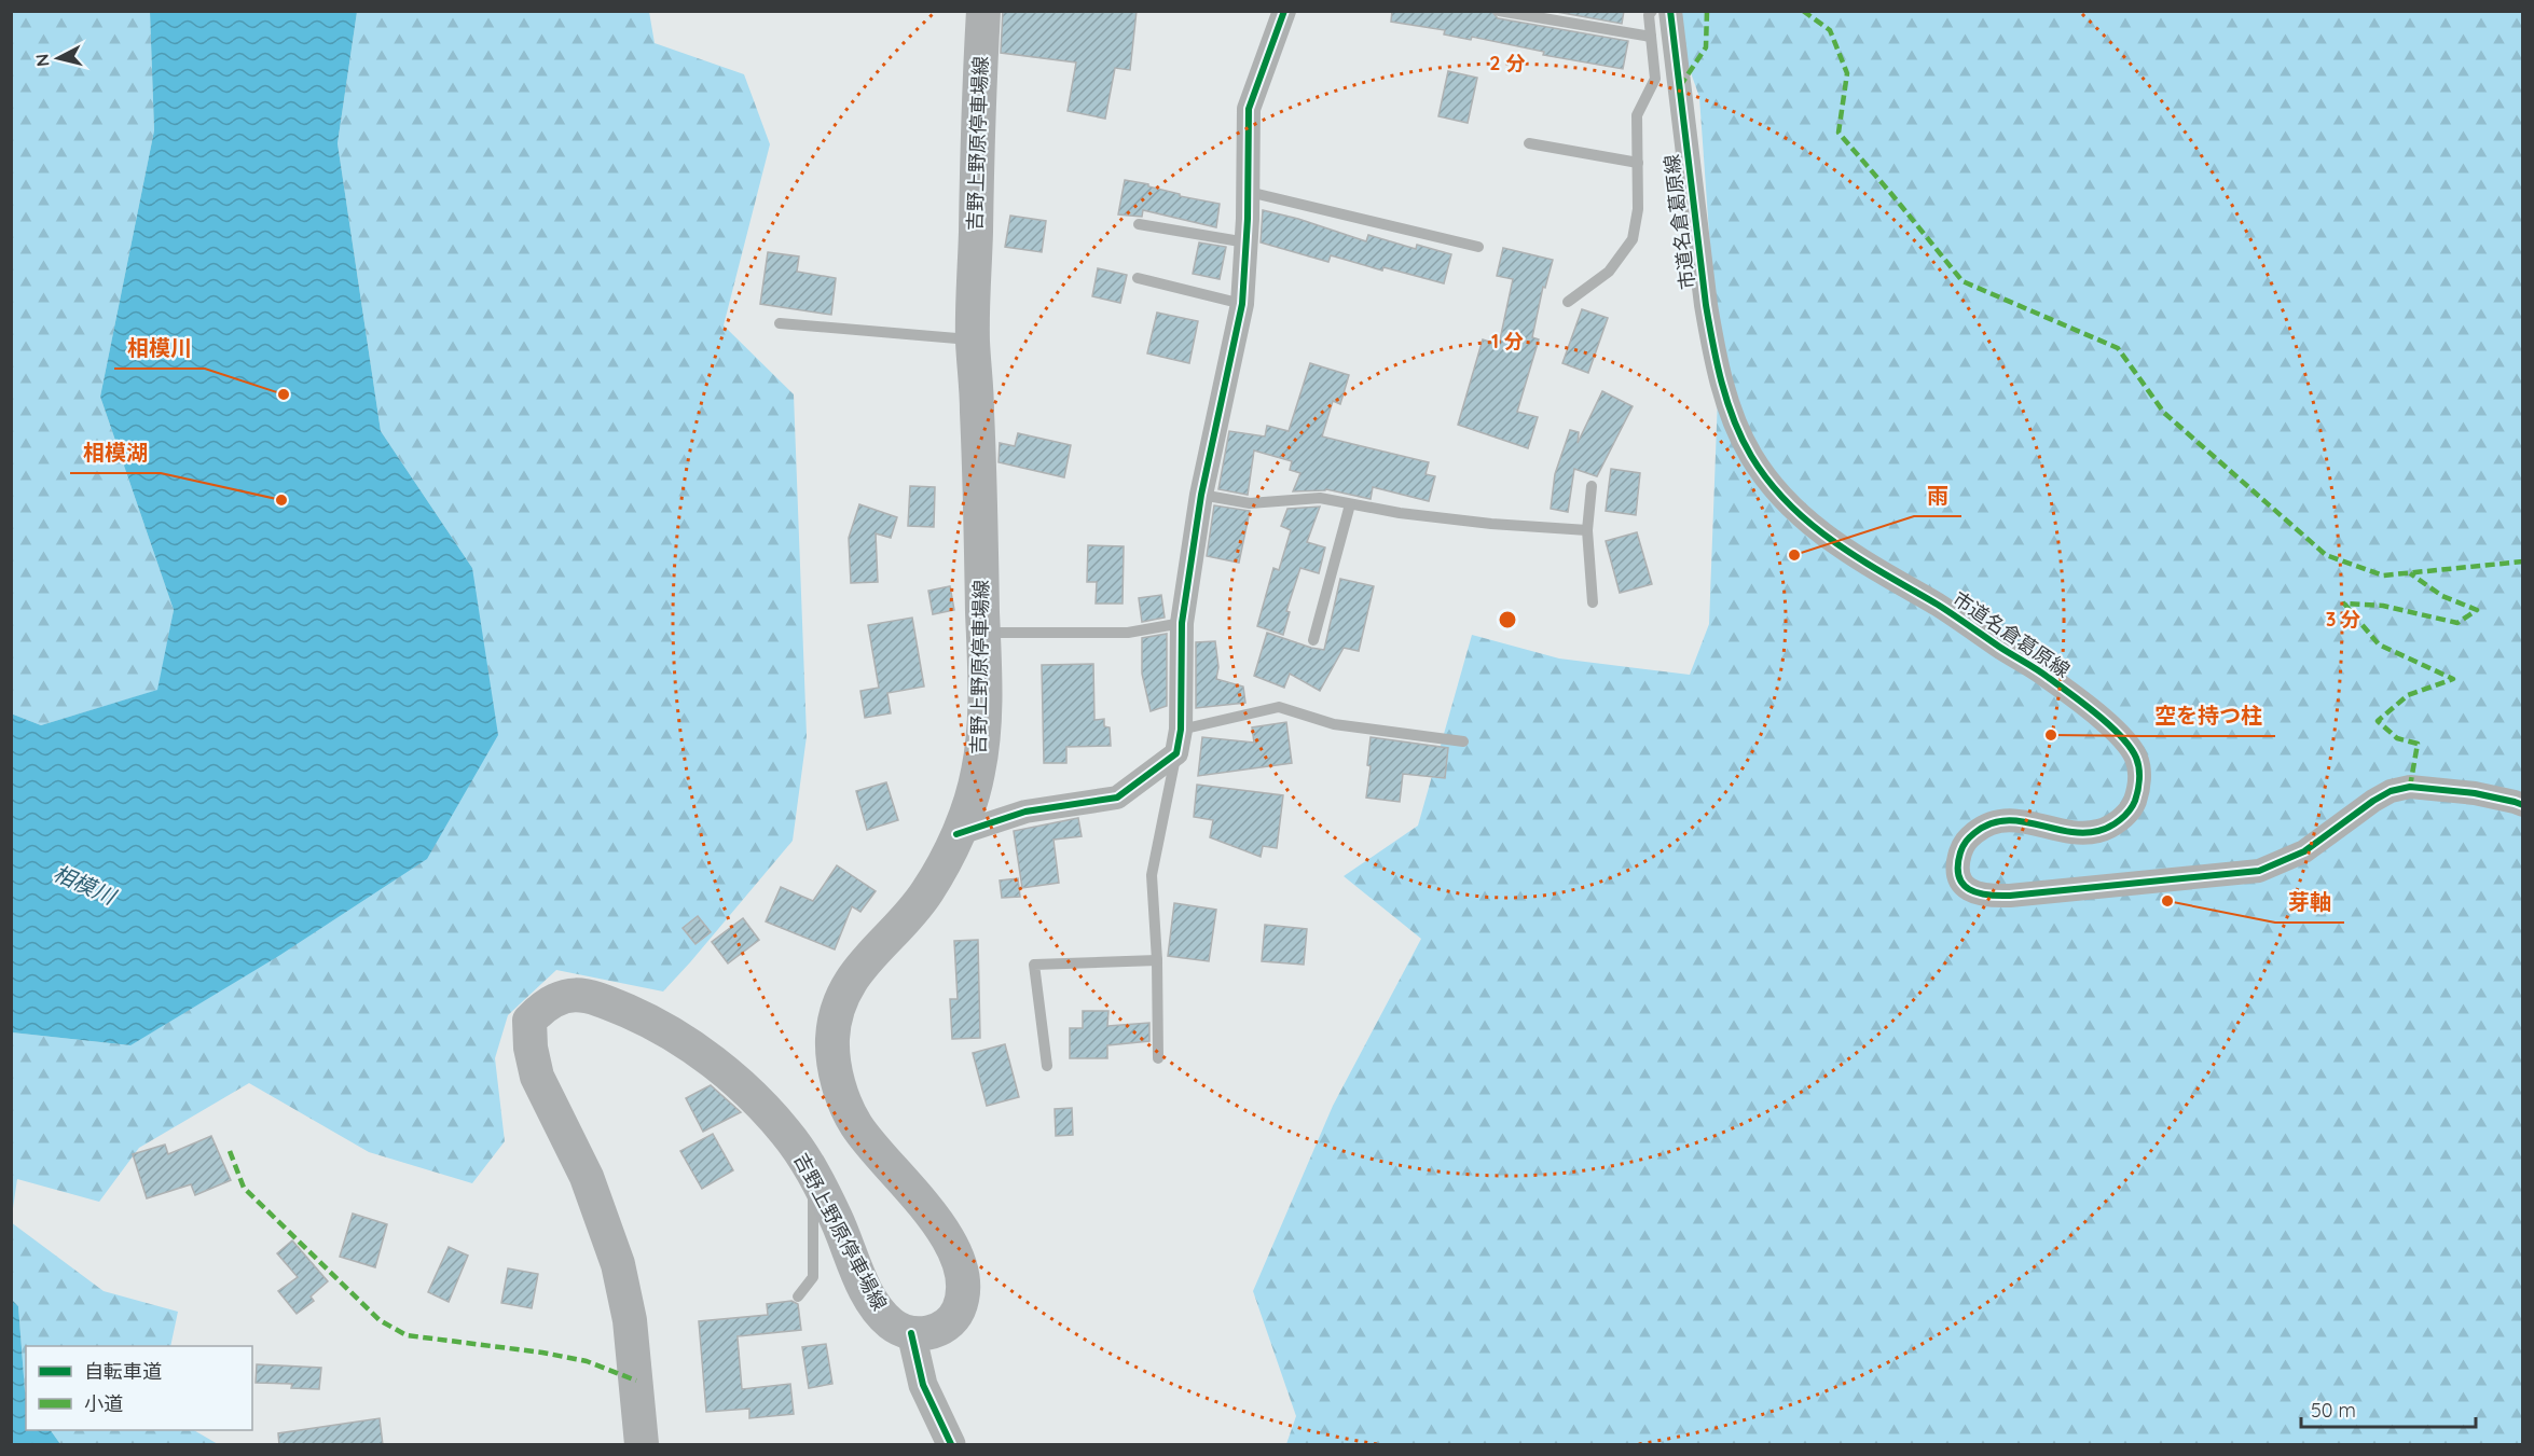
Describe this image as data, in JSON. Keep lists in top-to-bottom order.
{
  "streets": {
    "main road": ["吉野上野原停車場線"],
    "street": ["市道名倉葛原線"]
  },
  "water": ["相模川"],
  "places": [
    "相模川",
    "相模湖",
    "雨",
    "空を持つ柱",
    "芽軸"
  ],
  "legend": ["自転車道", "小道"],
  "scale_bar": "50 m",
  "north": "left",
  "rings": ["2 分", "1 分", "3 分"]
}
